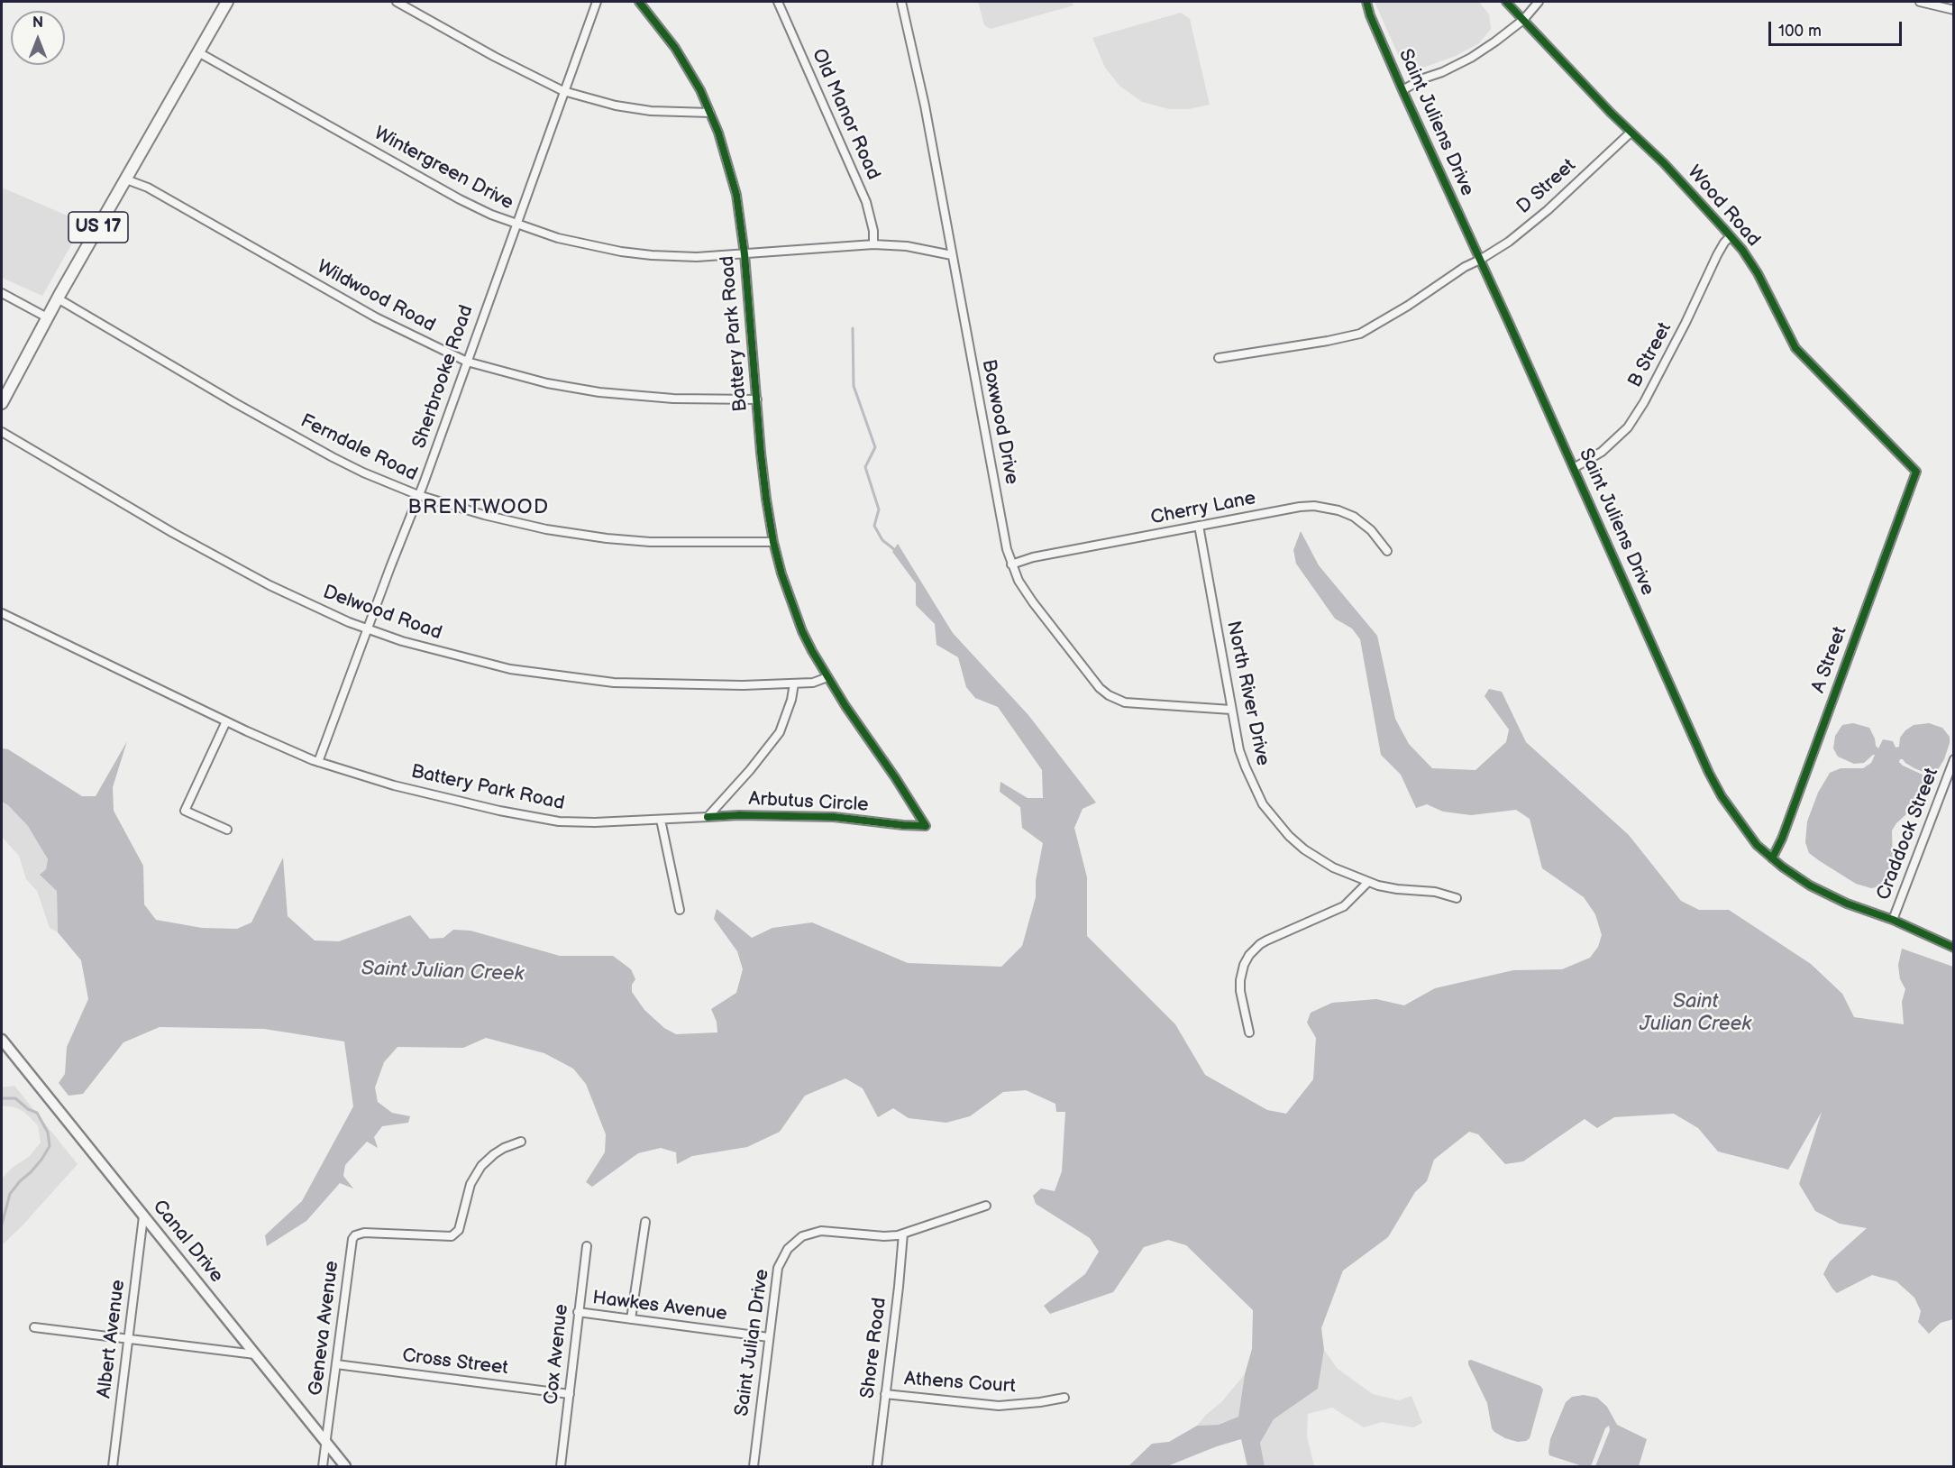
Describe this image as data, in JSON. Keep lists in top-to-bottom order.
{
  "streets": {
    "main road": ["US 17", "Canal Drive"],
    "street": [
      "Old Manor Road",
      "Saint Juliens Drive",
      "Wintergreen Drive",
      "D Street",
      "Wood Road",
      "Wildwood Road",
      "Battery Park Road",
      "B Street",
      "Sherbrooke Road",
      "Boxwood Drive",
      "Ferndale Road",
      "Cherry Lane",
      "Delwood Road",
      "A Street",
      "North River Drive",
      "Arbutus Circle",
      "Craddock Street",
      "Hawkes Avenue",
      "Geneva Avenue",
      "Albert Avenue",
      "Saint Julian Drive",
      "Shore Road",
      "Cox Avenue",
      "Cross Street",
      "Athens Court"
    ]
  },
  "crossings": [
    ["Old Manor Road", "Wintergreen Drive"],
    ["Saint Juliens Drive", "D Street"],
    ["Saint Juliens Drive", "B Street"],
    ["Saint Juliens Drive", "A Street"],
    ["Saint Juliens Drive", "Craddock Street"],
    ["Wintergreen Drive", "US 17"],
    ["Wintergreen Drive", "Battery Park Road"],
    ["Wintergreen Drive", "Sherbrooke Road"],
    ["Wintergreen Drive", "Boxwood Drive"],
    ["D Street", "Wood Road"],
    ["Wood Road", "B Street"],
    ["Wood Road", "A Street"],
    ["US 17", "Wildwood Road"],
    ["US 17", "Ferndale Road"],
    ["Wildwood Road", "Battery Park Road"],
    ["Wildwood Road", "Sherbrooke Road"],
    ["Battery Park Road", "Sherbrooke Road"],
    ["Battery Park Road", "Ferndale Road"],
    ["Battery Park Road", "Arbutus Circle"],
    ["Sherbrooke Road", "Ferndale Road"],
    ["Sherbrooke Road", "Delwood Road"],
    ["Boxwood Drive", "Cherry Lane"],
    ["Boxwood Drive", "North River Drive"],
    ["Cherry Lane", "North River Drive"],
    ["Canal Drive", "Geneva Avenue"],
    ["Canal Drive", "Albert Avenue"],
    ["Hawkes Avenue", "Saint Julian Drive"],
    ["Hawkes Avenue", "Cox Avenue"],
    ["Geneva Avenue", "Cross Street"],
    ["Saint Julian Drive", "Shore Road"],
    ["Shore Road", "Athens Court"],
    ["Cox Avenue", "Cross Street"]
  ],
  "districts": ["BRENTWOOD"],
  "water": ["Saint Julian Creek"],
  "scale_bar": "100 m",
  "north": "top"
}
